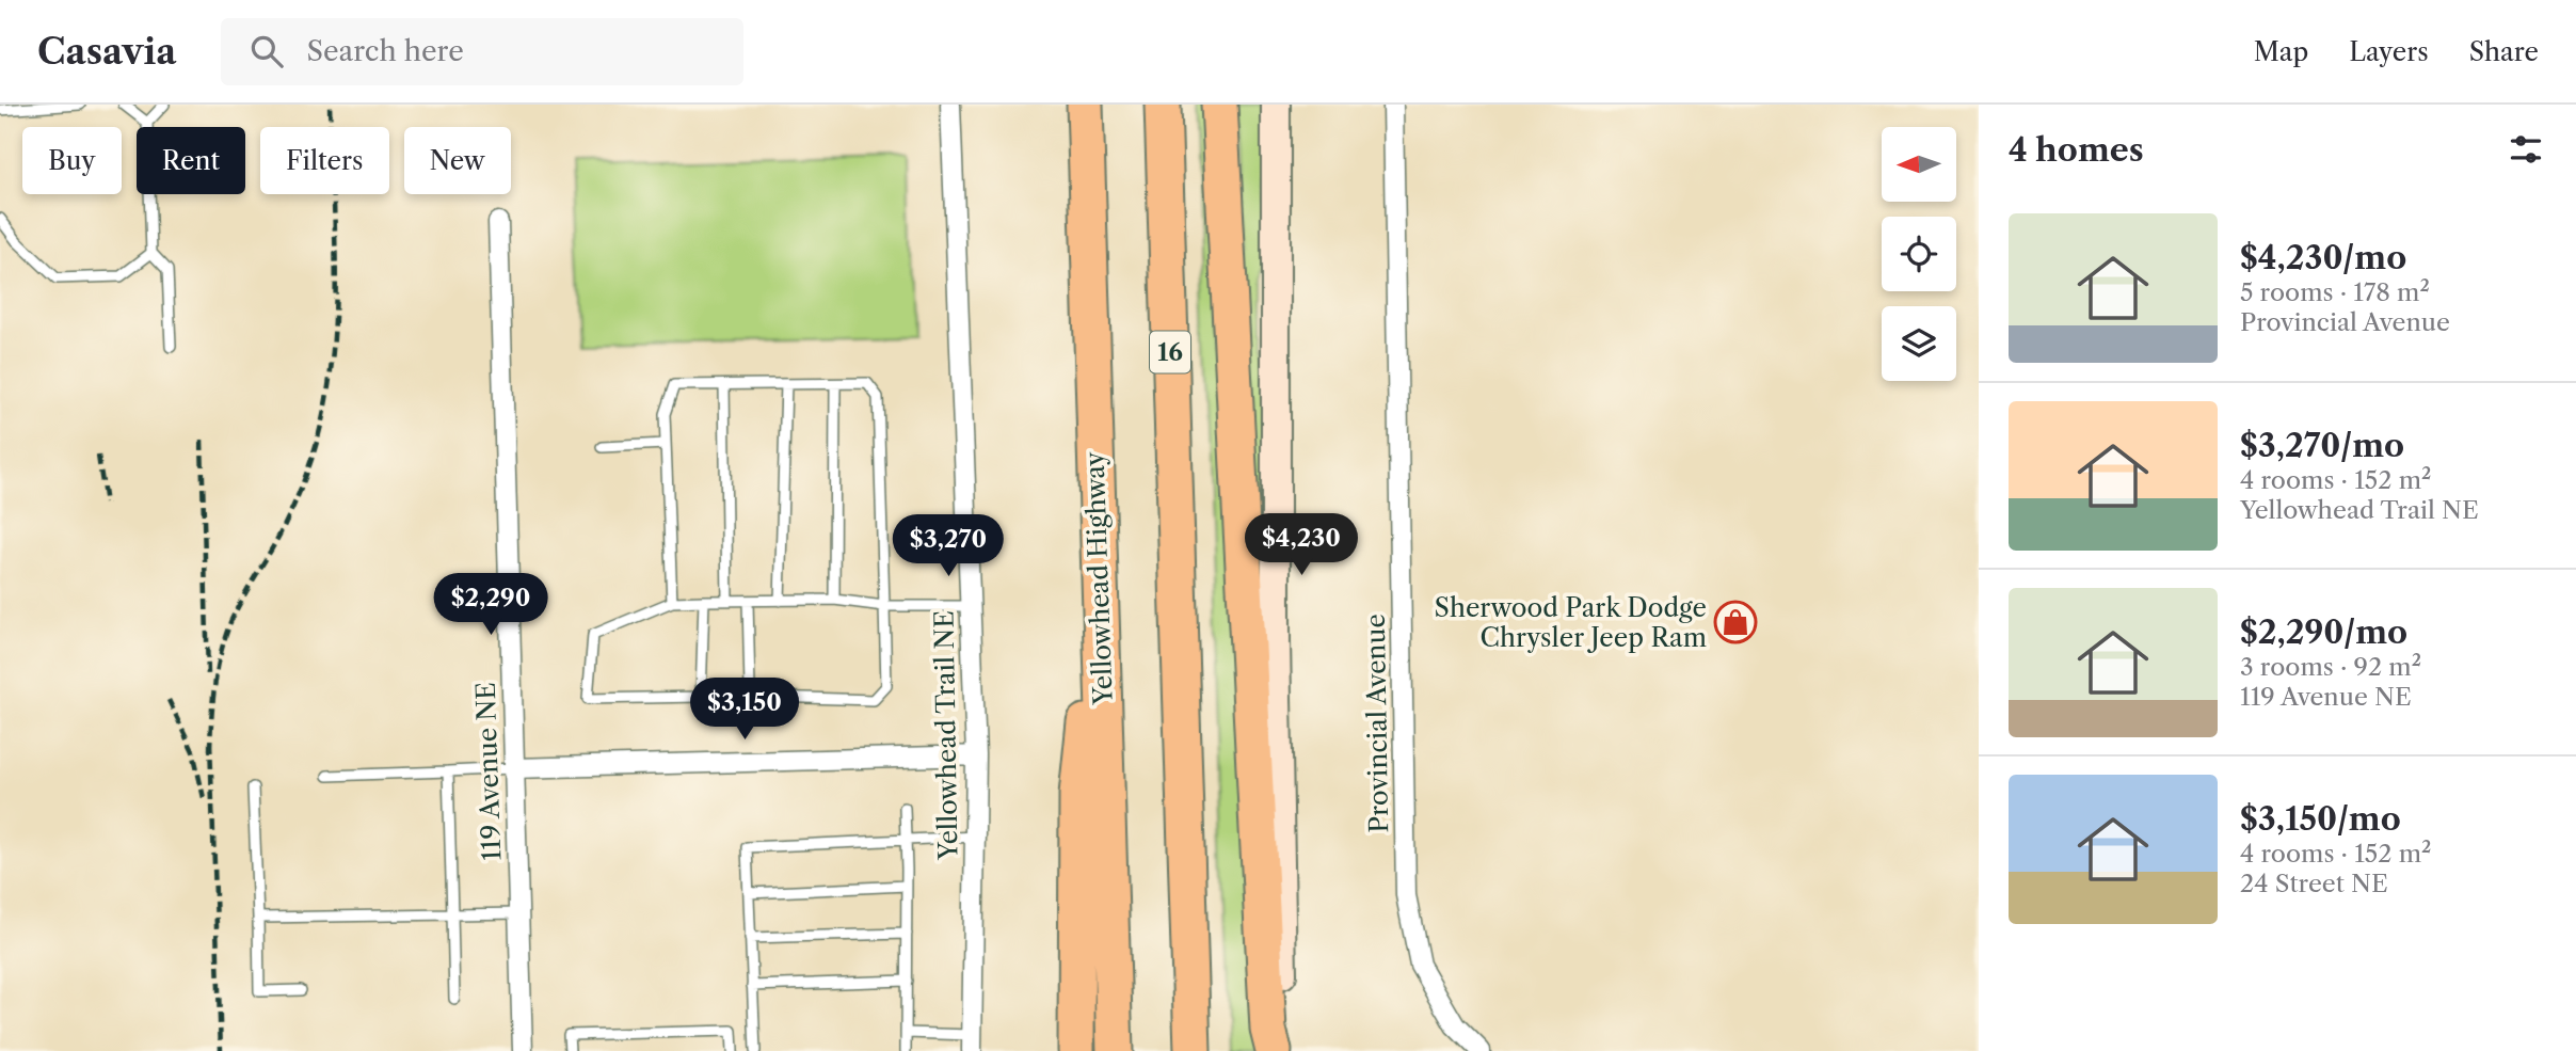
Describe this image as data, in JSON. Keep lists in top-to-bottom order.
{
  "streets": {
    "highway": ["16", "Yellowhead Highway"],
    "street": ["Provincial Avenue", "Yellowhead Trail NE", "119 Avenue NE"]
  },
  "places": {
    "shop": ["Sherwood Park Dodge Chrysler Jeep Ram"]
  },
  "north": "left",
  "page": {
    "header": "Casavia",
    "search": "Search here",
    "nav": ["Map", "Layers", "Share"],
    "heading": "4 homes",
    "chip": [
      "Buy",
      "Rent",
      "Filters",
      "New"
    ],
    "list": [
      {
        "name": "$4,230/mo",
        "note": "5 rooms · 178 m² · Provincial Avenue"
      },
      {
        "name": "$3,270/mo",
        "note": "4 rooms · 152 m² · Yellowhead Trail NE"
      },
      {
        "name": "$2,290/mo",
        "note": "3 rooms · 92 m² · 119 Avenue NE"
      },
      {
        "name": "$3,150/mo",
        "note": "4 rooms · 152 m² · 24 Street NE"
      }
    ],
    "price": [
      "$4,230",
      "$3,270",
      "$2,290",
      "$3,150"
    ]
  }
}
